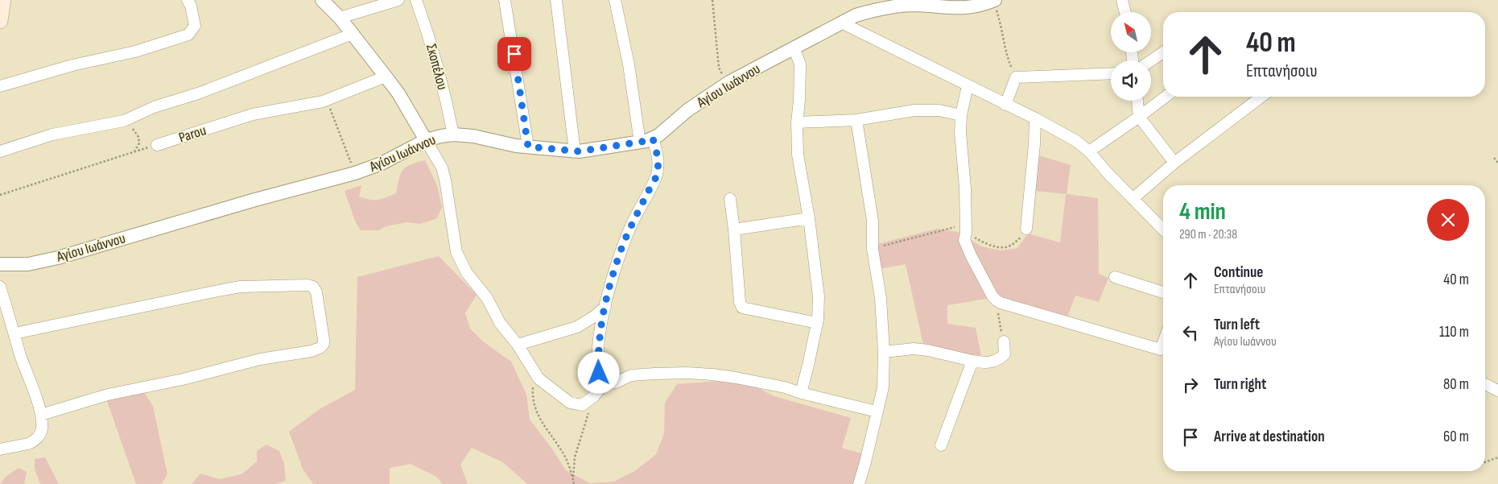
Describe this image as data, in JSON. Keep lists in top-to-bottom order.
{
  "streets": {
    "street": ["Σκοπέλου", "Αγίου Ιωάννου", "Parou"]
  },
  "crossings": [
    ["Σκοπέλου", "Αγίου Ιωάννου"]
  ],
  "north": "top left",
  "page": {
    "turn": ["40 m", "Επτανήσοιυ"],
    "heading": ["4 min", "290 m · 20:38"],
    "list": [
      {
        "name": "Continue",
        "note": "Επτανήσοιυ",
        "value": "40 m"
      },
      {
        "name": "Turn left",
        "note": "Αγίου Ιωάννου",
        "value": "110 m"
      },
      {
        "name": "Turn right",
        "value": "80 m"
      },
      {
        "name": "Arrive at destination",
        "value": "60 m"
      }
    ]
  }
}
